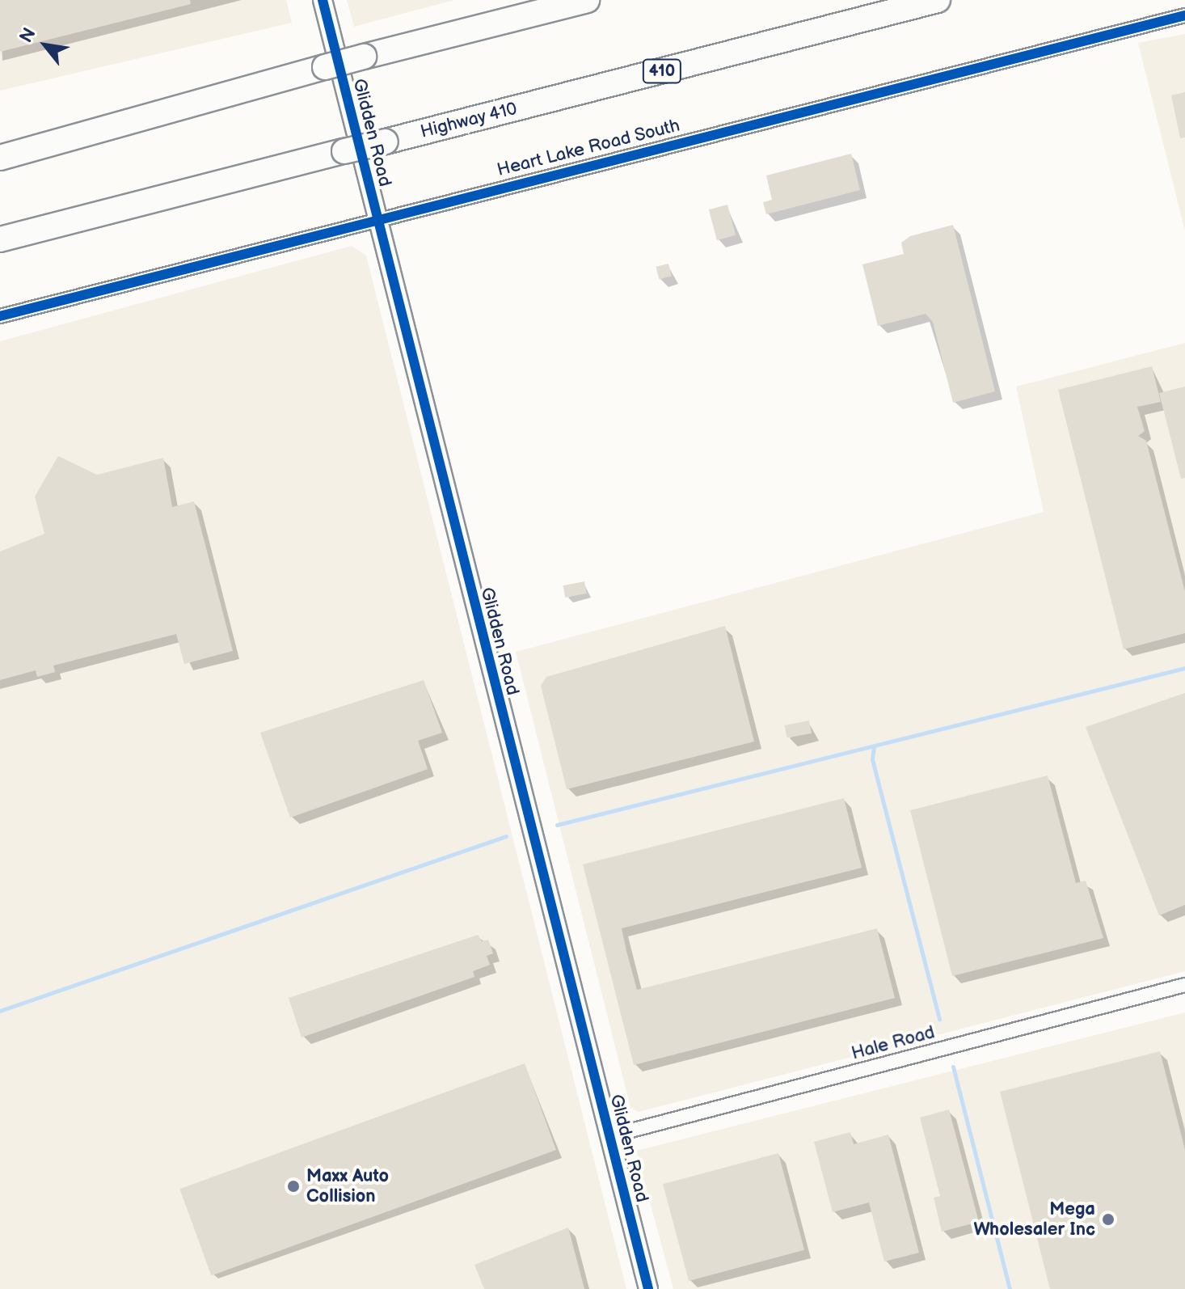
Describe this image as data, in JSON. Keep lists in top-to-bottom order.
{
  "streets": {
    "highway": ["410", "Highway 410"],
    "street": ["Glidden Road", "Heart Lake Road South", "Hale Road"]
  },
  "crossings": [
    ["Glidden Road", "Heart Lake Road South"],
    ["Glidden Road", "Hale Road"]
  ],
  "places": ["Maxx Auto Collision", "Mega Wholesaler Inc"],
  "north": "top left"
}
